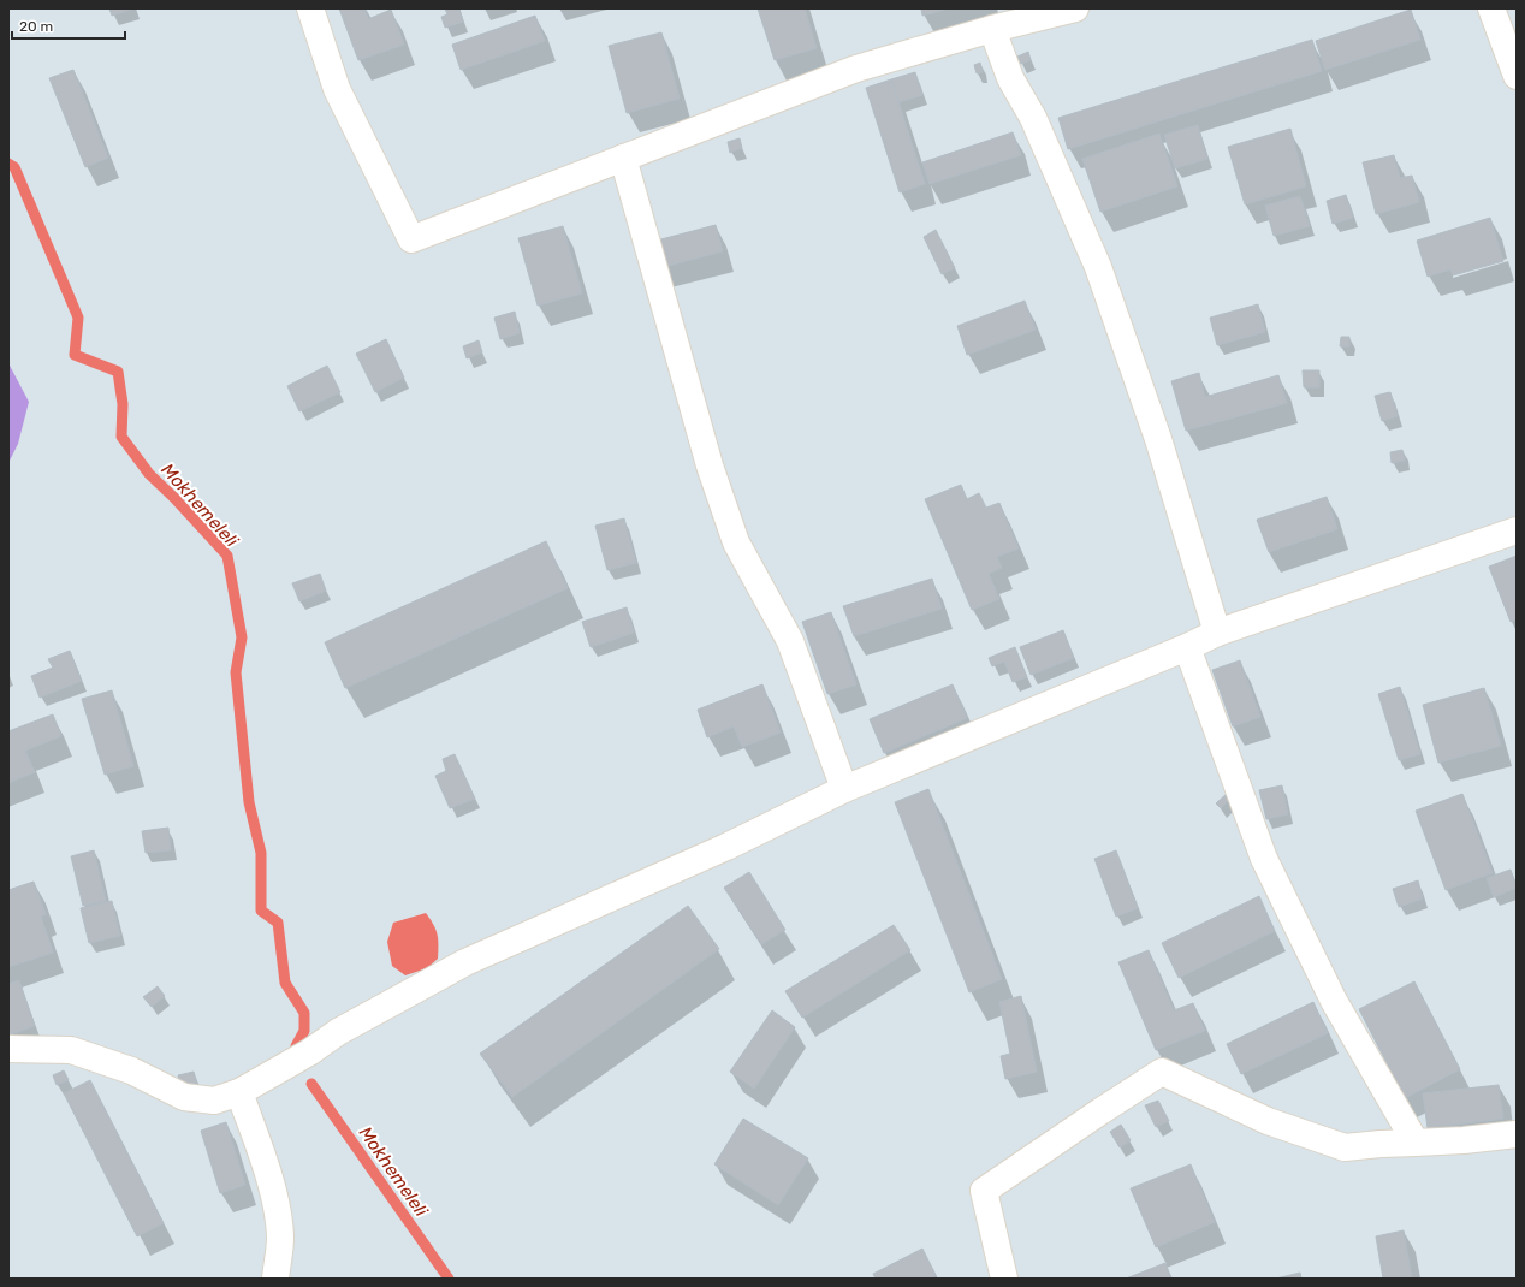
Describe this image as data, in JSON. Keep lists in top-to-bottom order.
{
  "water": ["Mokhemeleli"],
  "scale_bar": "20 m"
}
